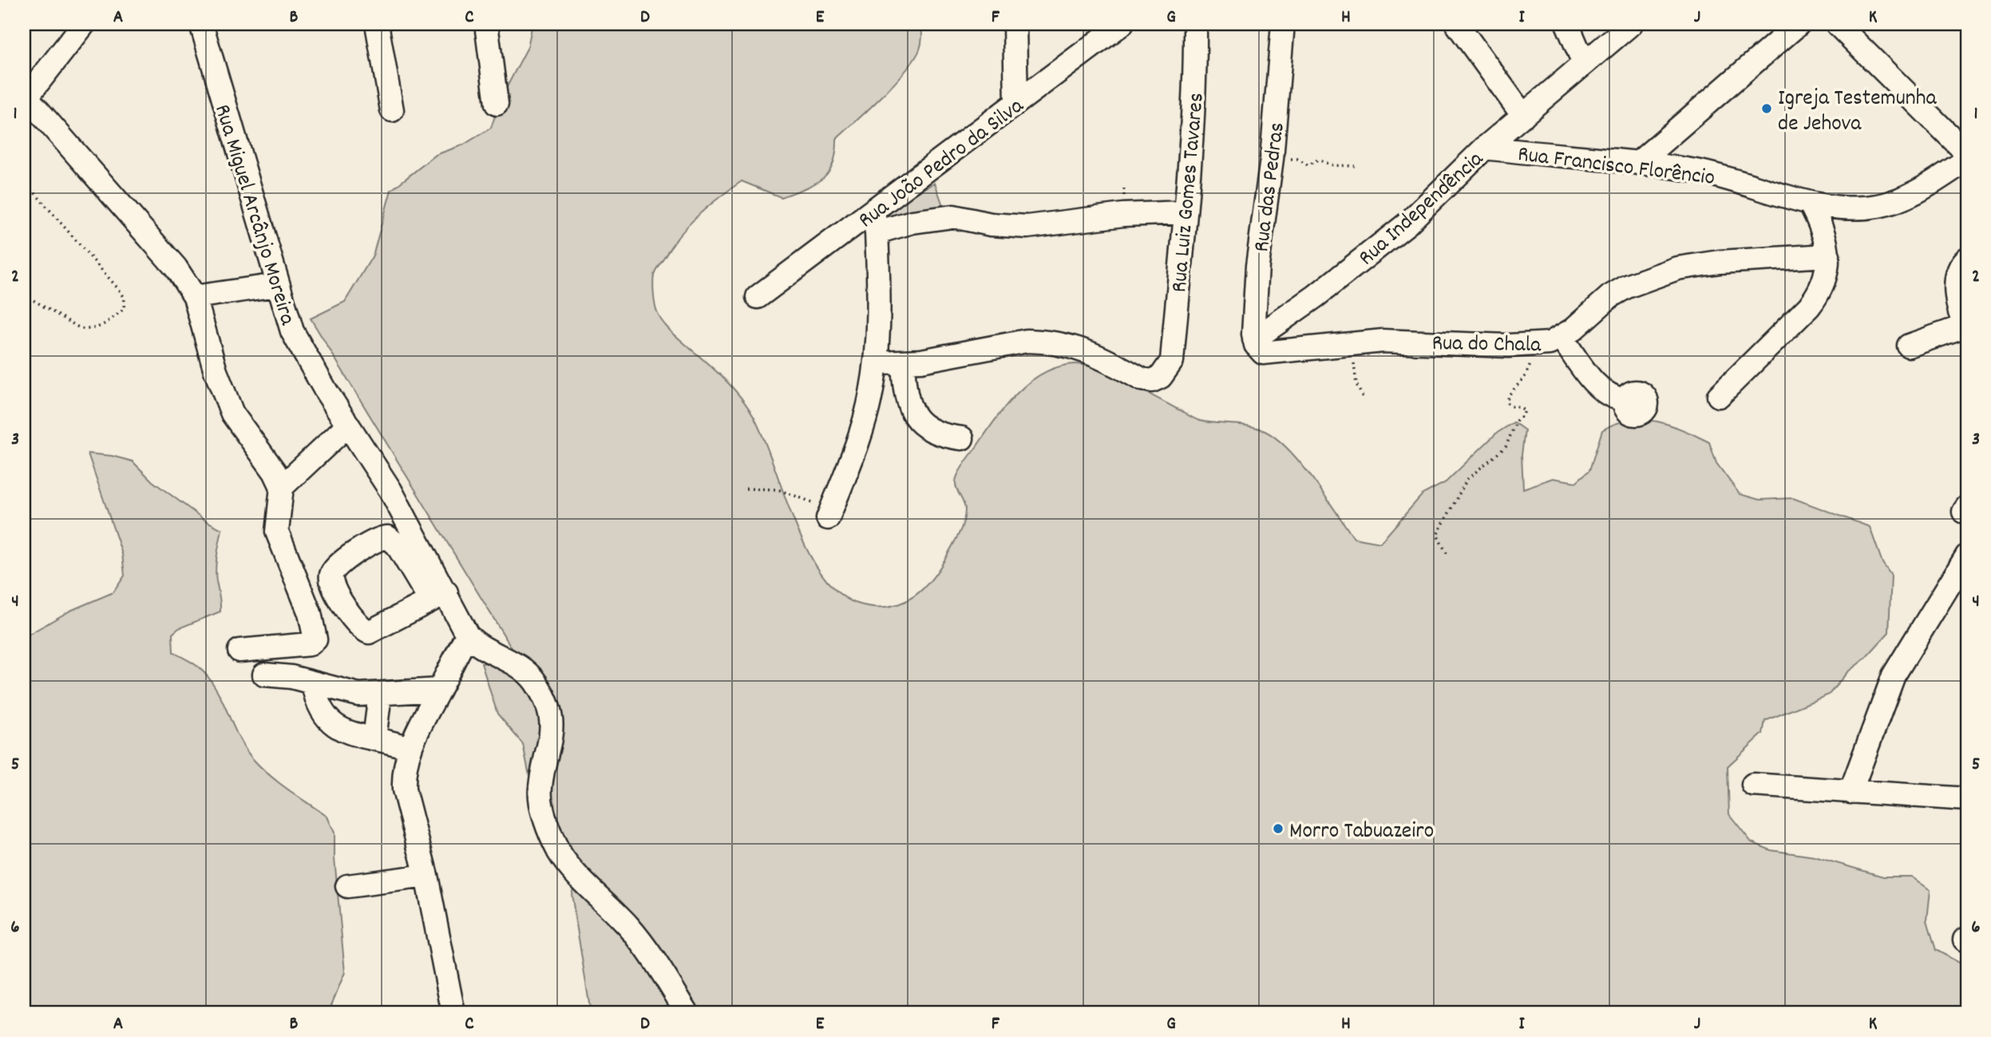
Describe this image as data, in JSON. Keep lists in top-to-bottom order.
{
  "streets": {
    "street": [
      "Rua João Pedro da Silva",
      "Rua Francisco Florêncio",
      "Rua das Pedras",
      "Rua Luiz Gomes Tavares",
      "Rua Independência",
      "Rua Miguel Arcânjo Moreira",
      "Rua do Chala"
    ]
  },
  "crossings": [
    ["Rua Francisco Florêncio", "Rua Independência"],
    ["Rua das Pedras", "Rua Independência"],
    ["Rua das Pedras", "Rua do Chala"],
    ["Rua Independência", "Rua do Chala"]
  ],
  "places": ["Igreja Testemunha de Jehova", "Morro Tabuazeiro"],
  "grid": {
    "columns": [
      "A",
      "B",
      "C",
      "D",
      "E",
      "F",
      "G",
      "H",
      "I",
      "J",
      "K"
    ],
    "rows": [
      "1",
      "2",
      "3",
      "4",
      "5",
      "6"
    ]
  }
}
